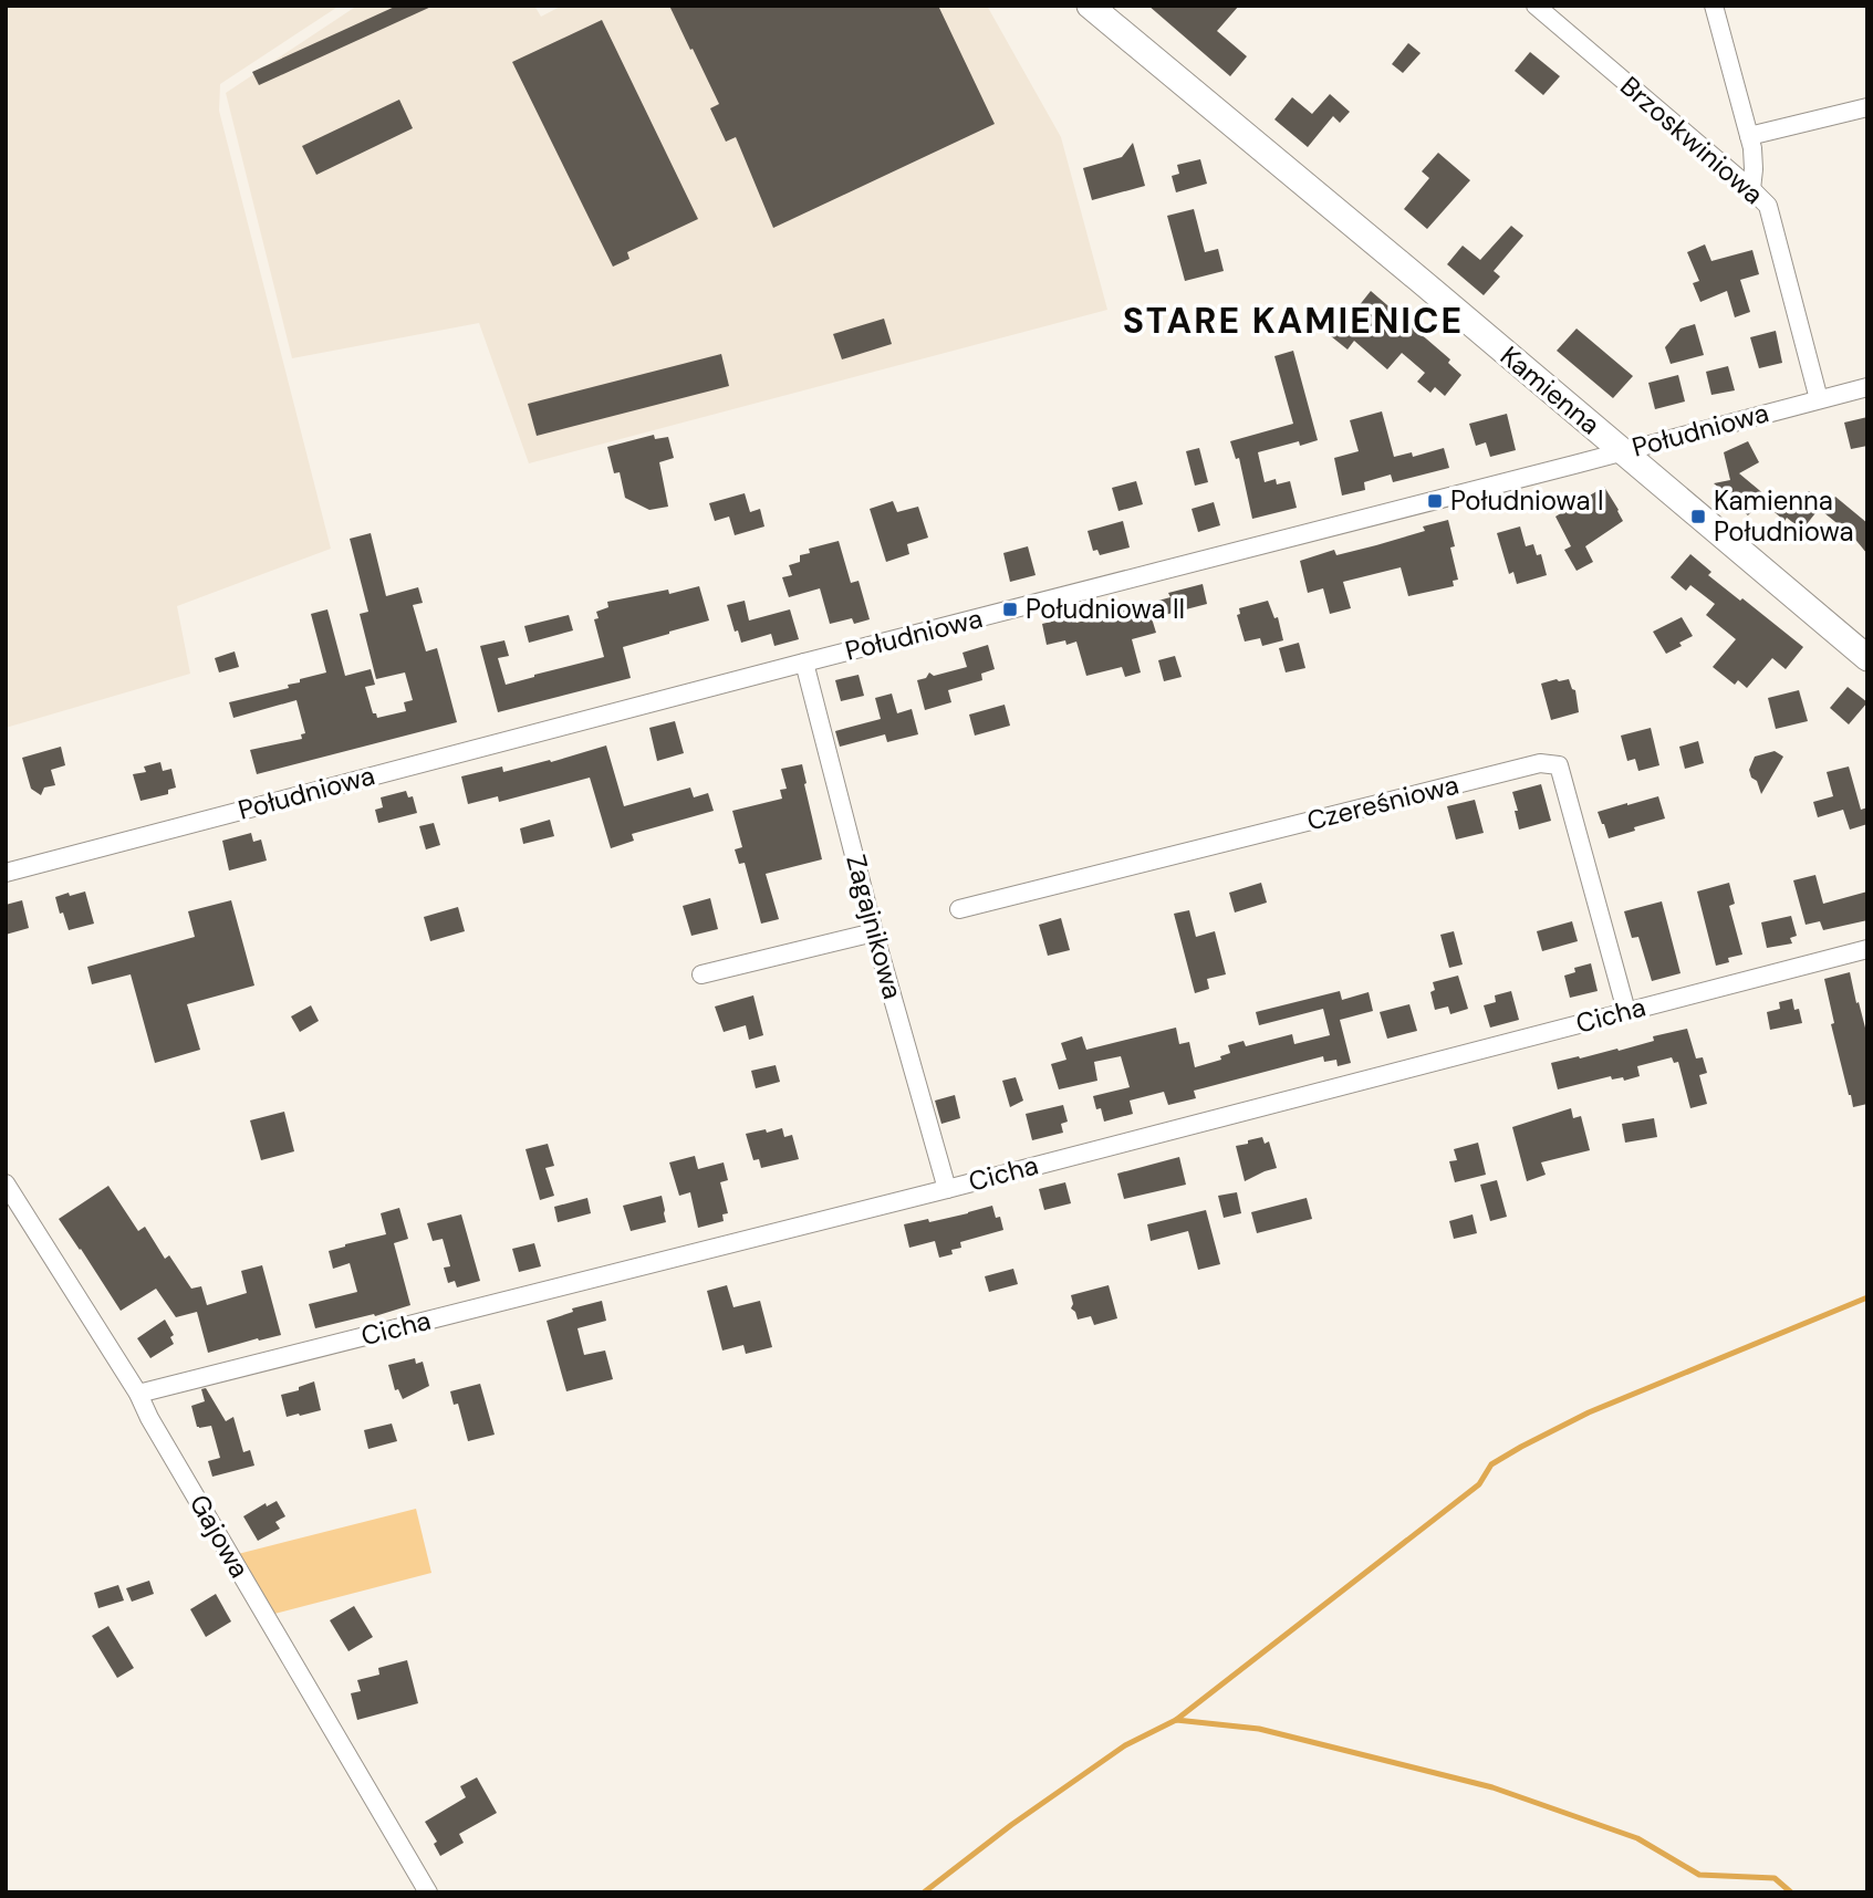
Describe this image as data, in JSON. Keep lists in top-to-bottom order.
{
  "streets": {
    "street": [
      "Brzoskwiniowa",
      "Kamienna",
      "Południowa",
      "Czereśniowa",
      "Zagajnikowa",
      "Cicha",
      "Gajowa"
    ]
  },
  "crossings": [
    ["Brzoskwiniowa", "Południowa"],
    ["Kamienna", "Południowa"],
    ["Południowa", "Zagajnikowa"],
    ["Czereśniowa", "Cicha"],
    ["Zagajnikowa", "Cicha"],
    ["Cicha", "Gajowa"]
  ],
  "districts": ["STARE KAMIENICE"],
  "places": {
    "transit": ["Południowa I", "Kamienna Południowa", "Południowa II"]
  }
}
